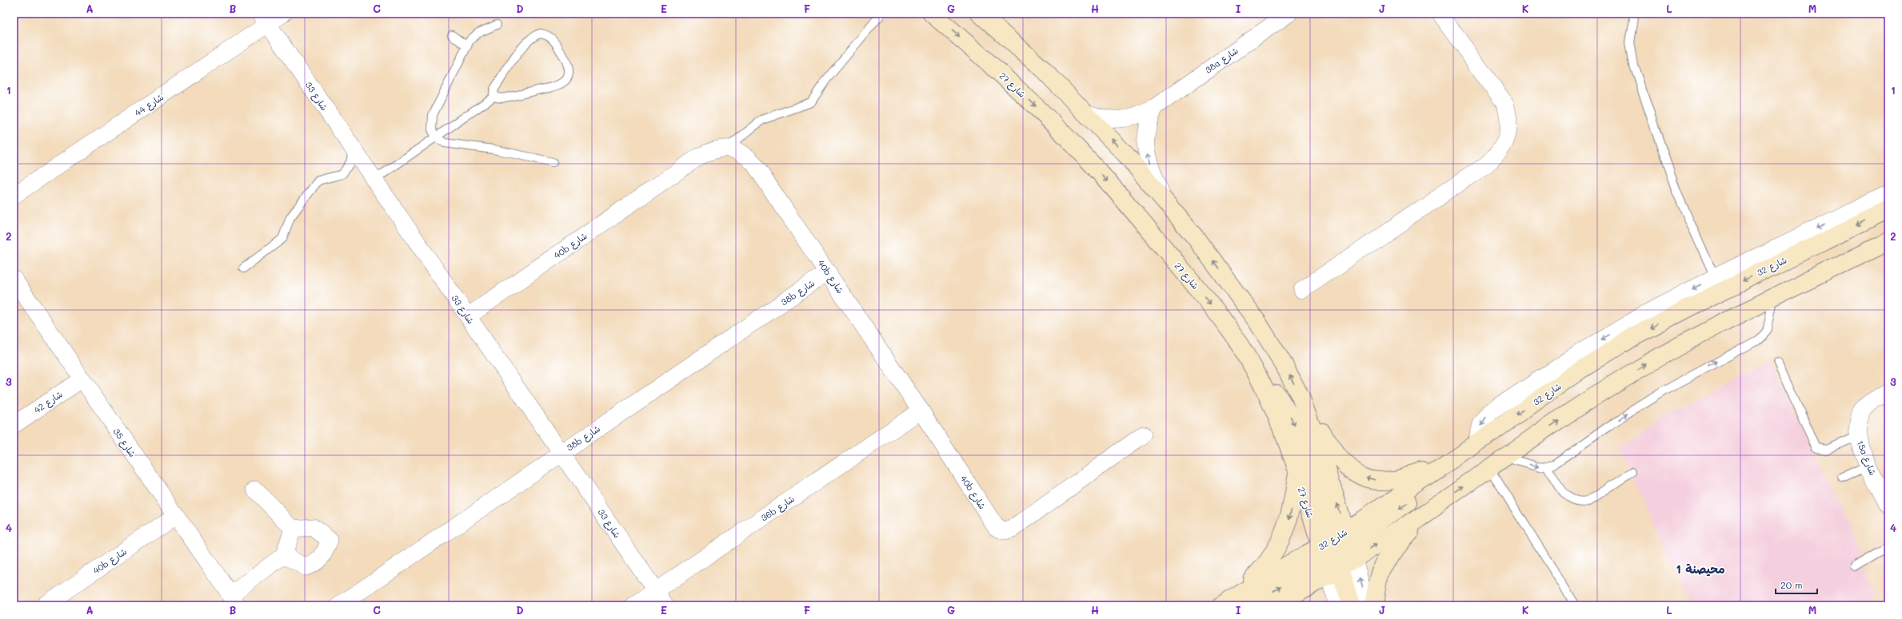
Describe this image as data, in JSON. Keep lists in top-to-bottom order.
{
  "streets": {
    "street": [
      "38a شارع",
      "شارع 27",
      "شارع 33",
      "شارع 44",
      "40b شارع",
      "شارع 32",
      "38b شارع",
      "شارع 42",
      "شارع 35",
      "15a شارع",
      "36b شارع"
    ]
  },
  "crossings": [
    ["38a شارع", "شارع 27"],
    ["شارع 27", "شارع 32"],
    ["شارع 33", "شارع 44"],
    ["شارع 33", "40b شارع"],
    ["شارع 33", "38b شارع"],
    ["شارع 33", "36b شارع"],
    ["40b شارع", "38b شارع"],
    ["40b شارع", "شارع 35"],
    ["40b شارع", "36b شارع"],
    ["شارع 42", "شارع 35"]
  ],
  "districts": ["محيصنة 1"],
  "scale_bar": "20 m",
  "grid": {
    "columns": [
      "A",
      "B",
      "C",
      "D",
      "E",
      "F",
      "G",
      "H",
      "I",
      "J",
      "K",
      "L",
      "M"
    ],
    "rows": [
      "1",
      "2",
      "3",
      "4"
    ]
  }
}
